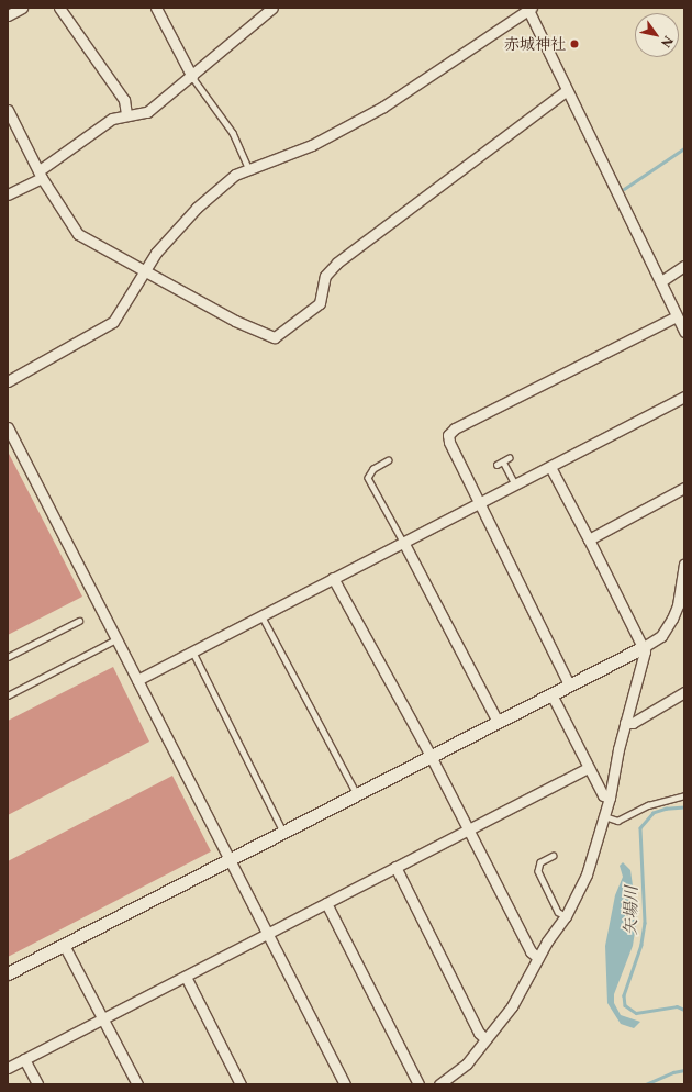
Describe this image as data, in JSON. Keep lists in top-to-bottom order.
{
  "water": ["矢場川"],
  "places": ["赤城神社"],
  "north": "bottom right"
}
